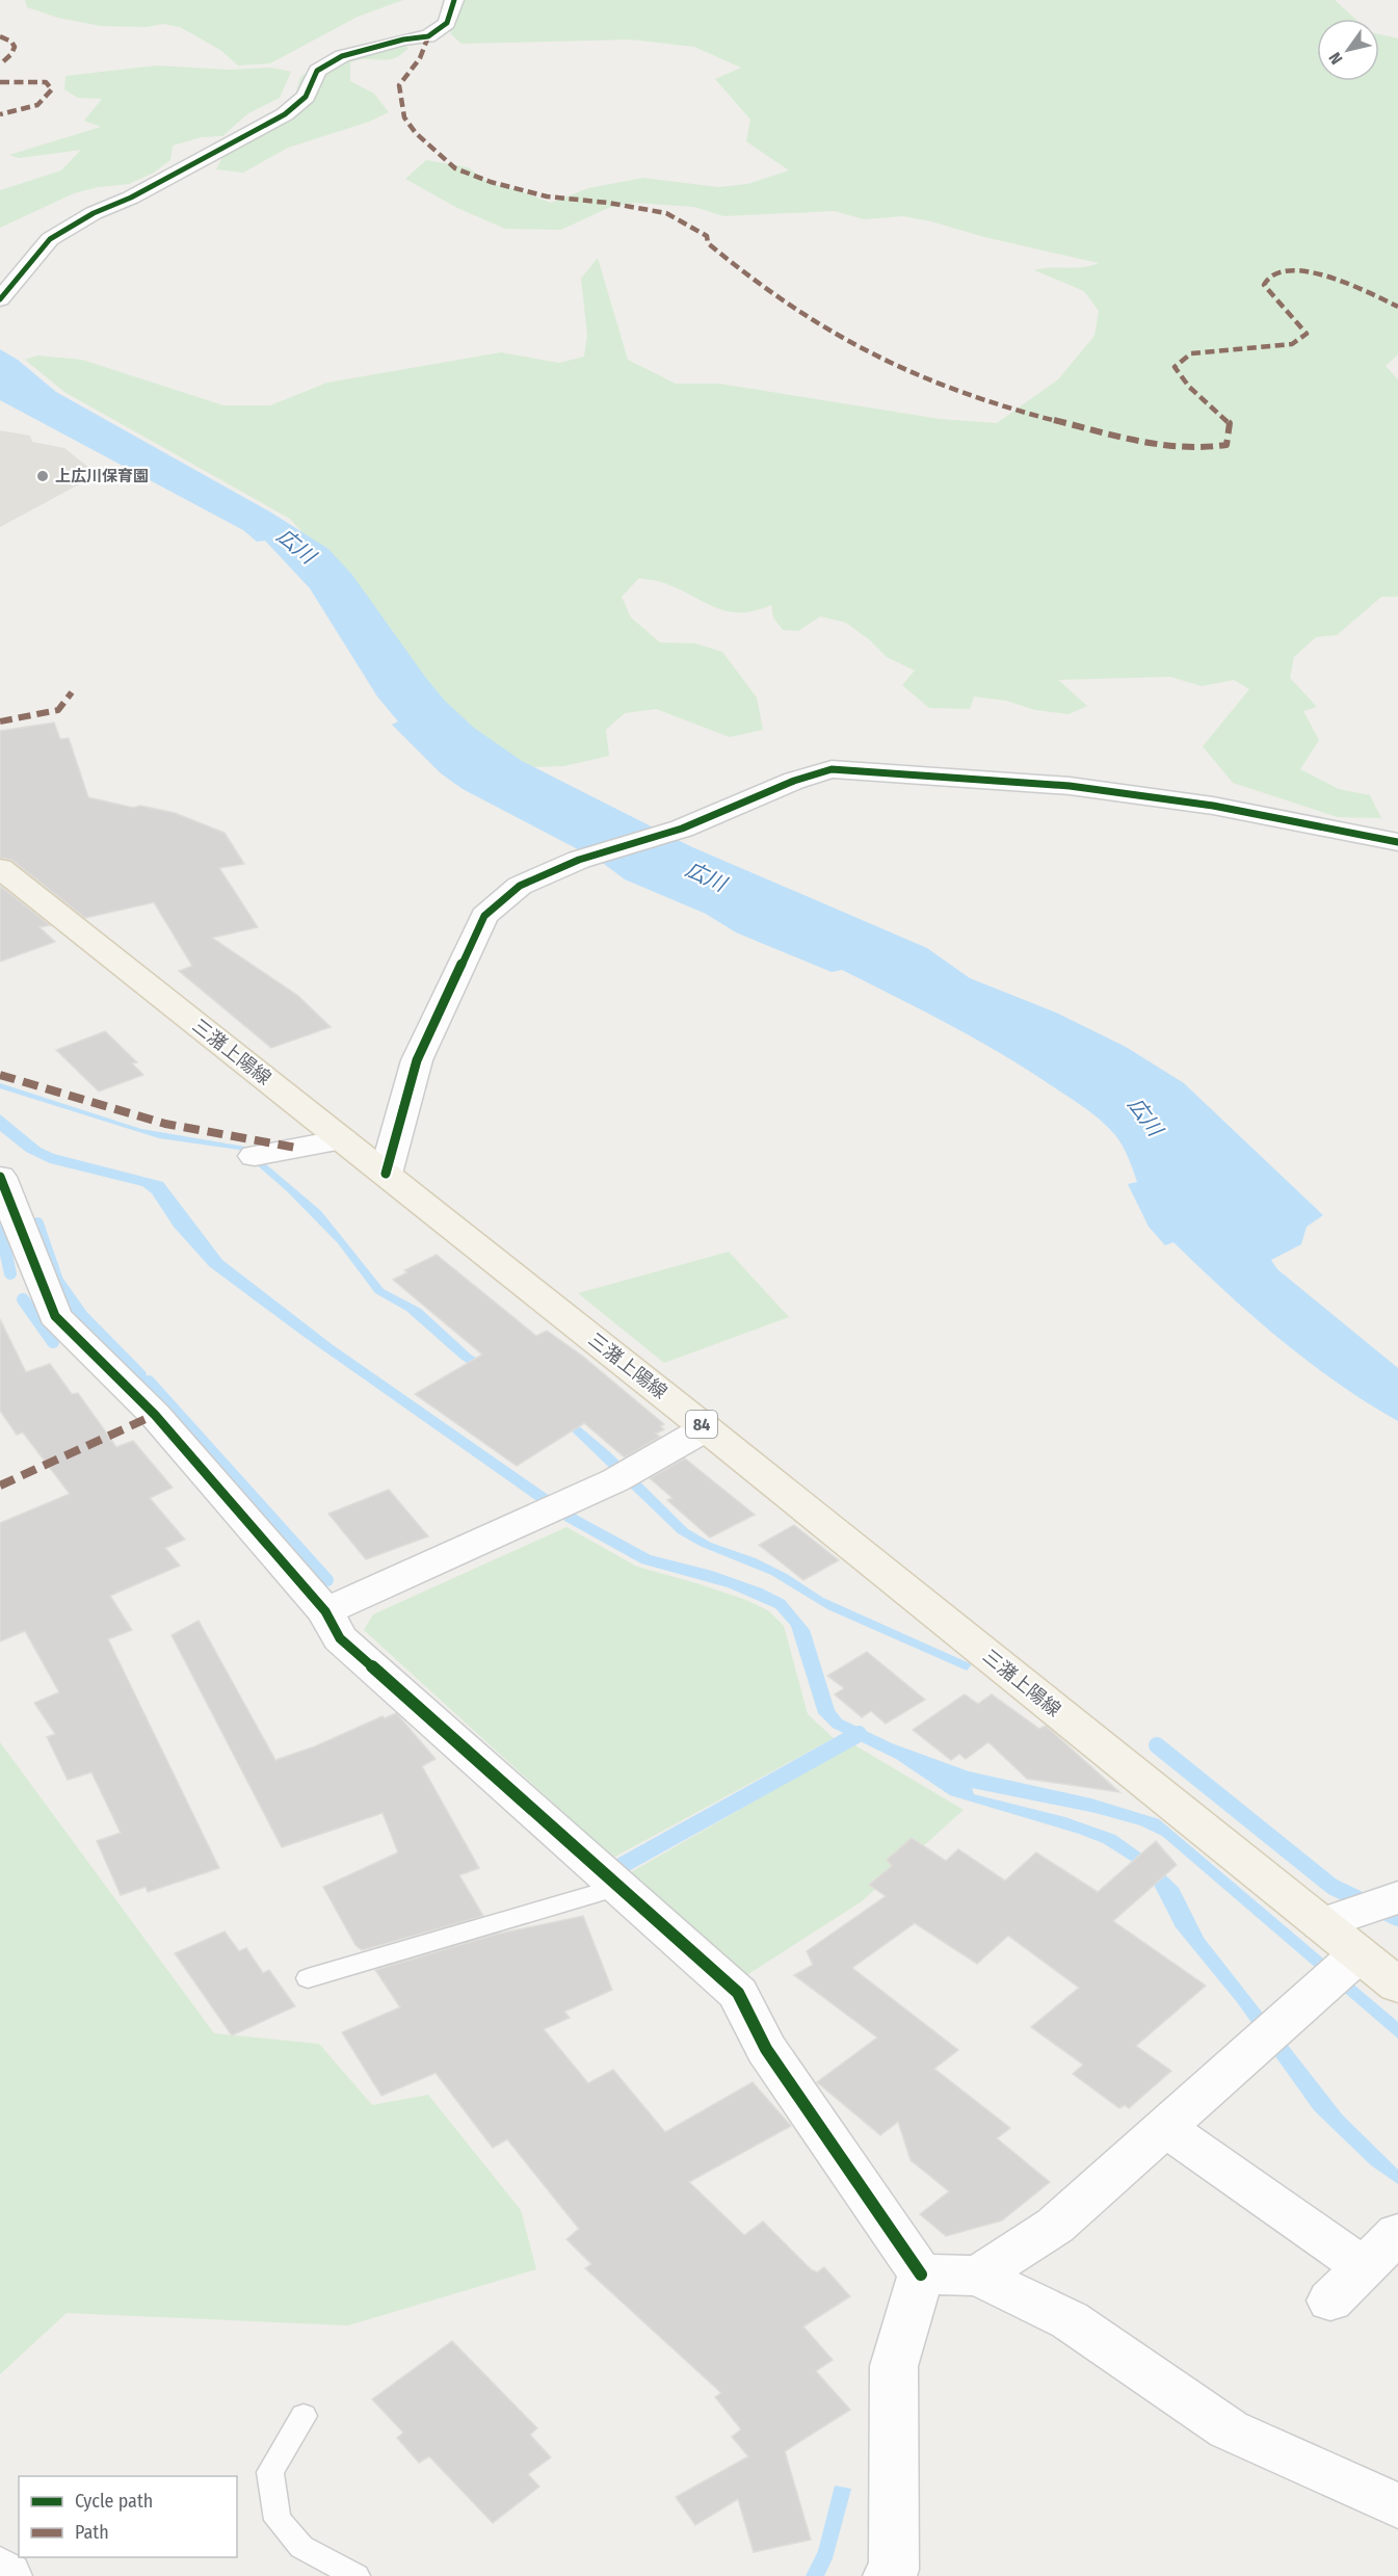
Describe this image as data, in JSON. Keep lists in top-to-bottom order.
{
  "streets": {
    "main road": ["三潴上陽線", "84"]
  },
  "water": ["広川"],
  "places": ["上広川保育園"],
  "legend": ["Cycle path", "Path"],
  "north": "bottom left"
}
